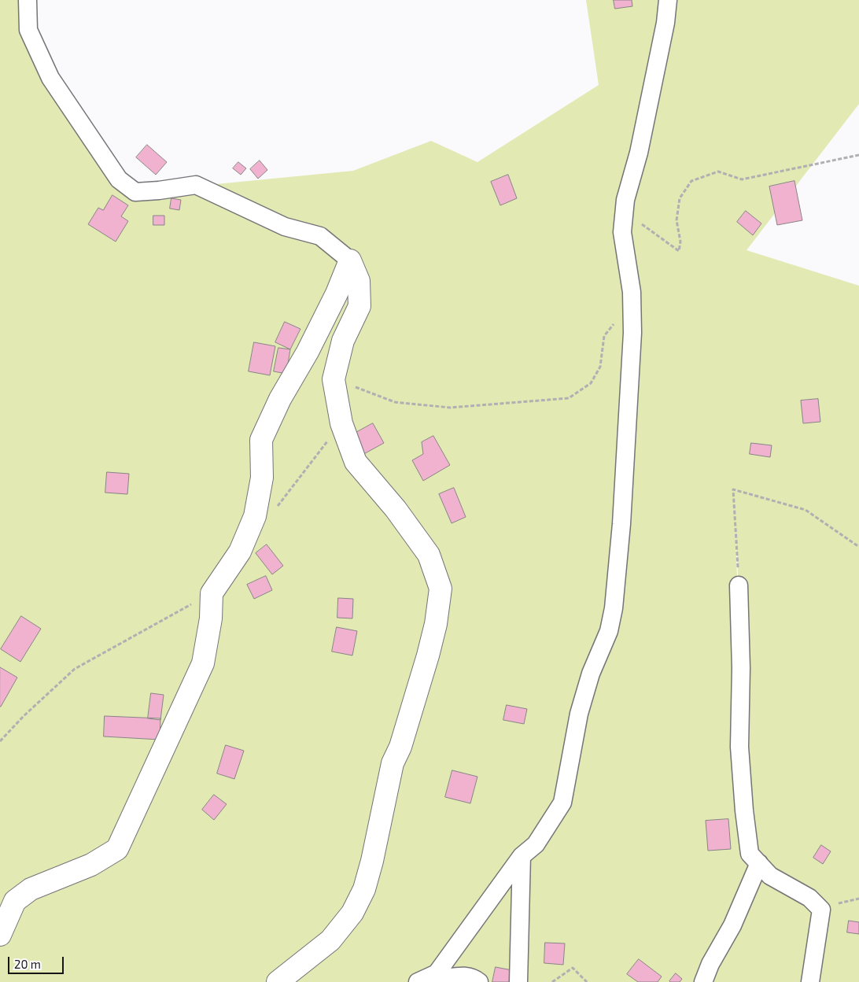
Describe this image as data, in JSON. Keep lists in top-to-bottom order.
{
  "scale_bar": "20 m"
}
